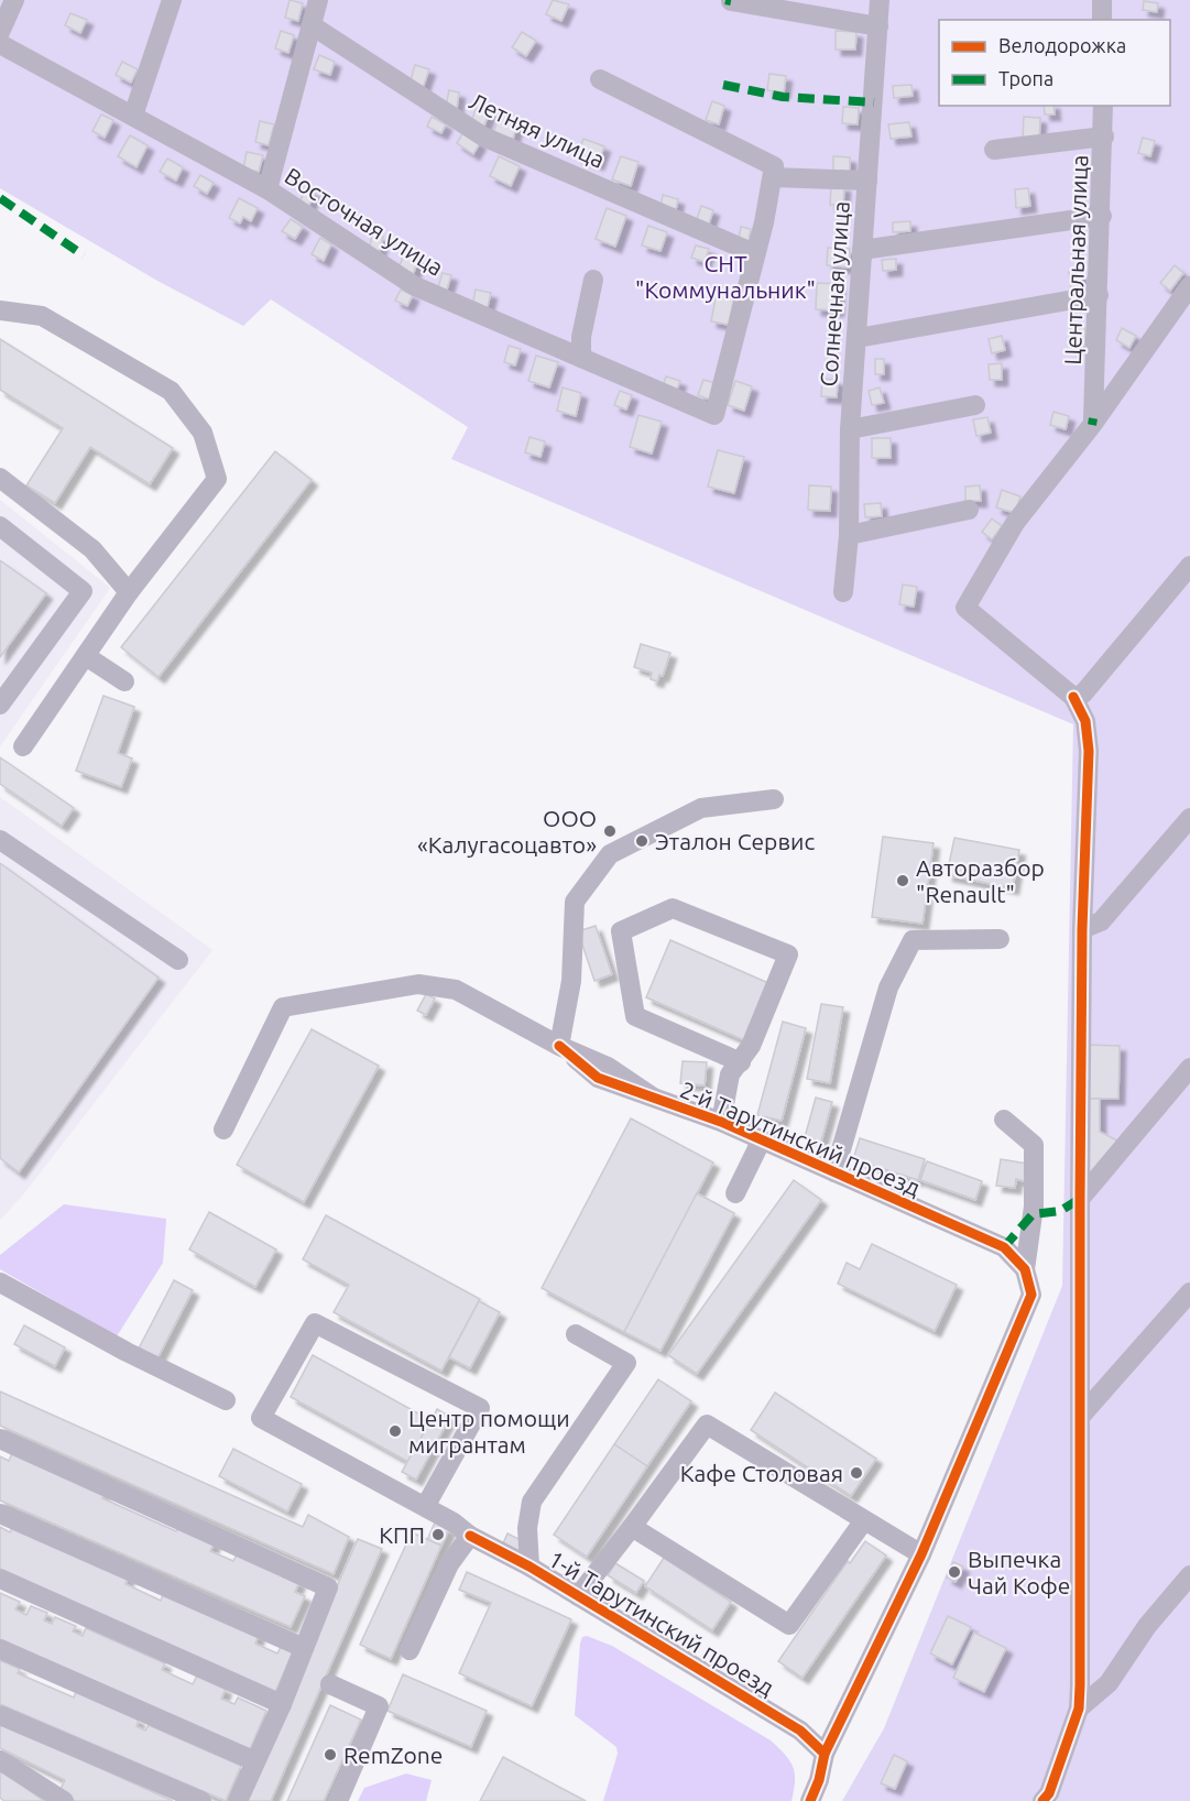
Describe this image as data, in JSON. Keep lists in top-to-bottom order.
{
  "streets": {
    "street": [
      "Летняя улица",
      "Восточная улица",
      "Центральная улица",
      "Солнечная улица",
      "2-й Тарутинский проезд",
      "1-й Тарутинский проезд"
    ]
  },
  "crossings": [
    ["Летняя улица", "Восточная улица"]
  ],
  "parks": ["СНТ \"Коммунальник\""],
  "places": [
    "ООО «Калугасоцавто»",
    "Эталон Сервис",
    "Авторазбор \"Renault\"",
    "Центр помощи мигрантам",
    "Кафе Столовая",
    "КПП",
    "Выпечка Чай Кофе",
    "RemZone"
  ],
  "legend": ["Велодорожка", "Тропа"]
}
